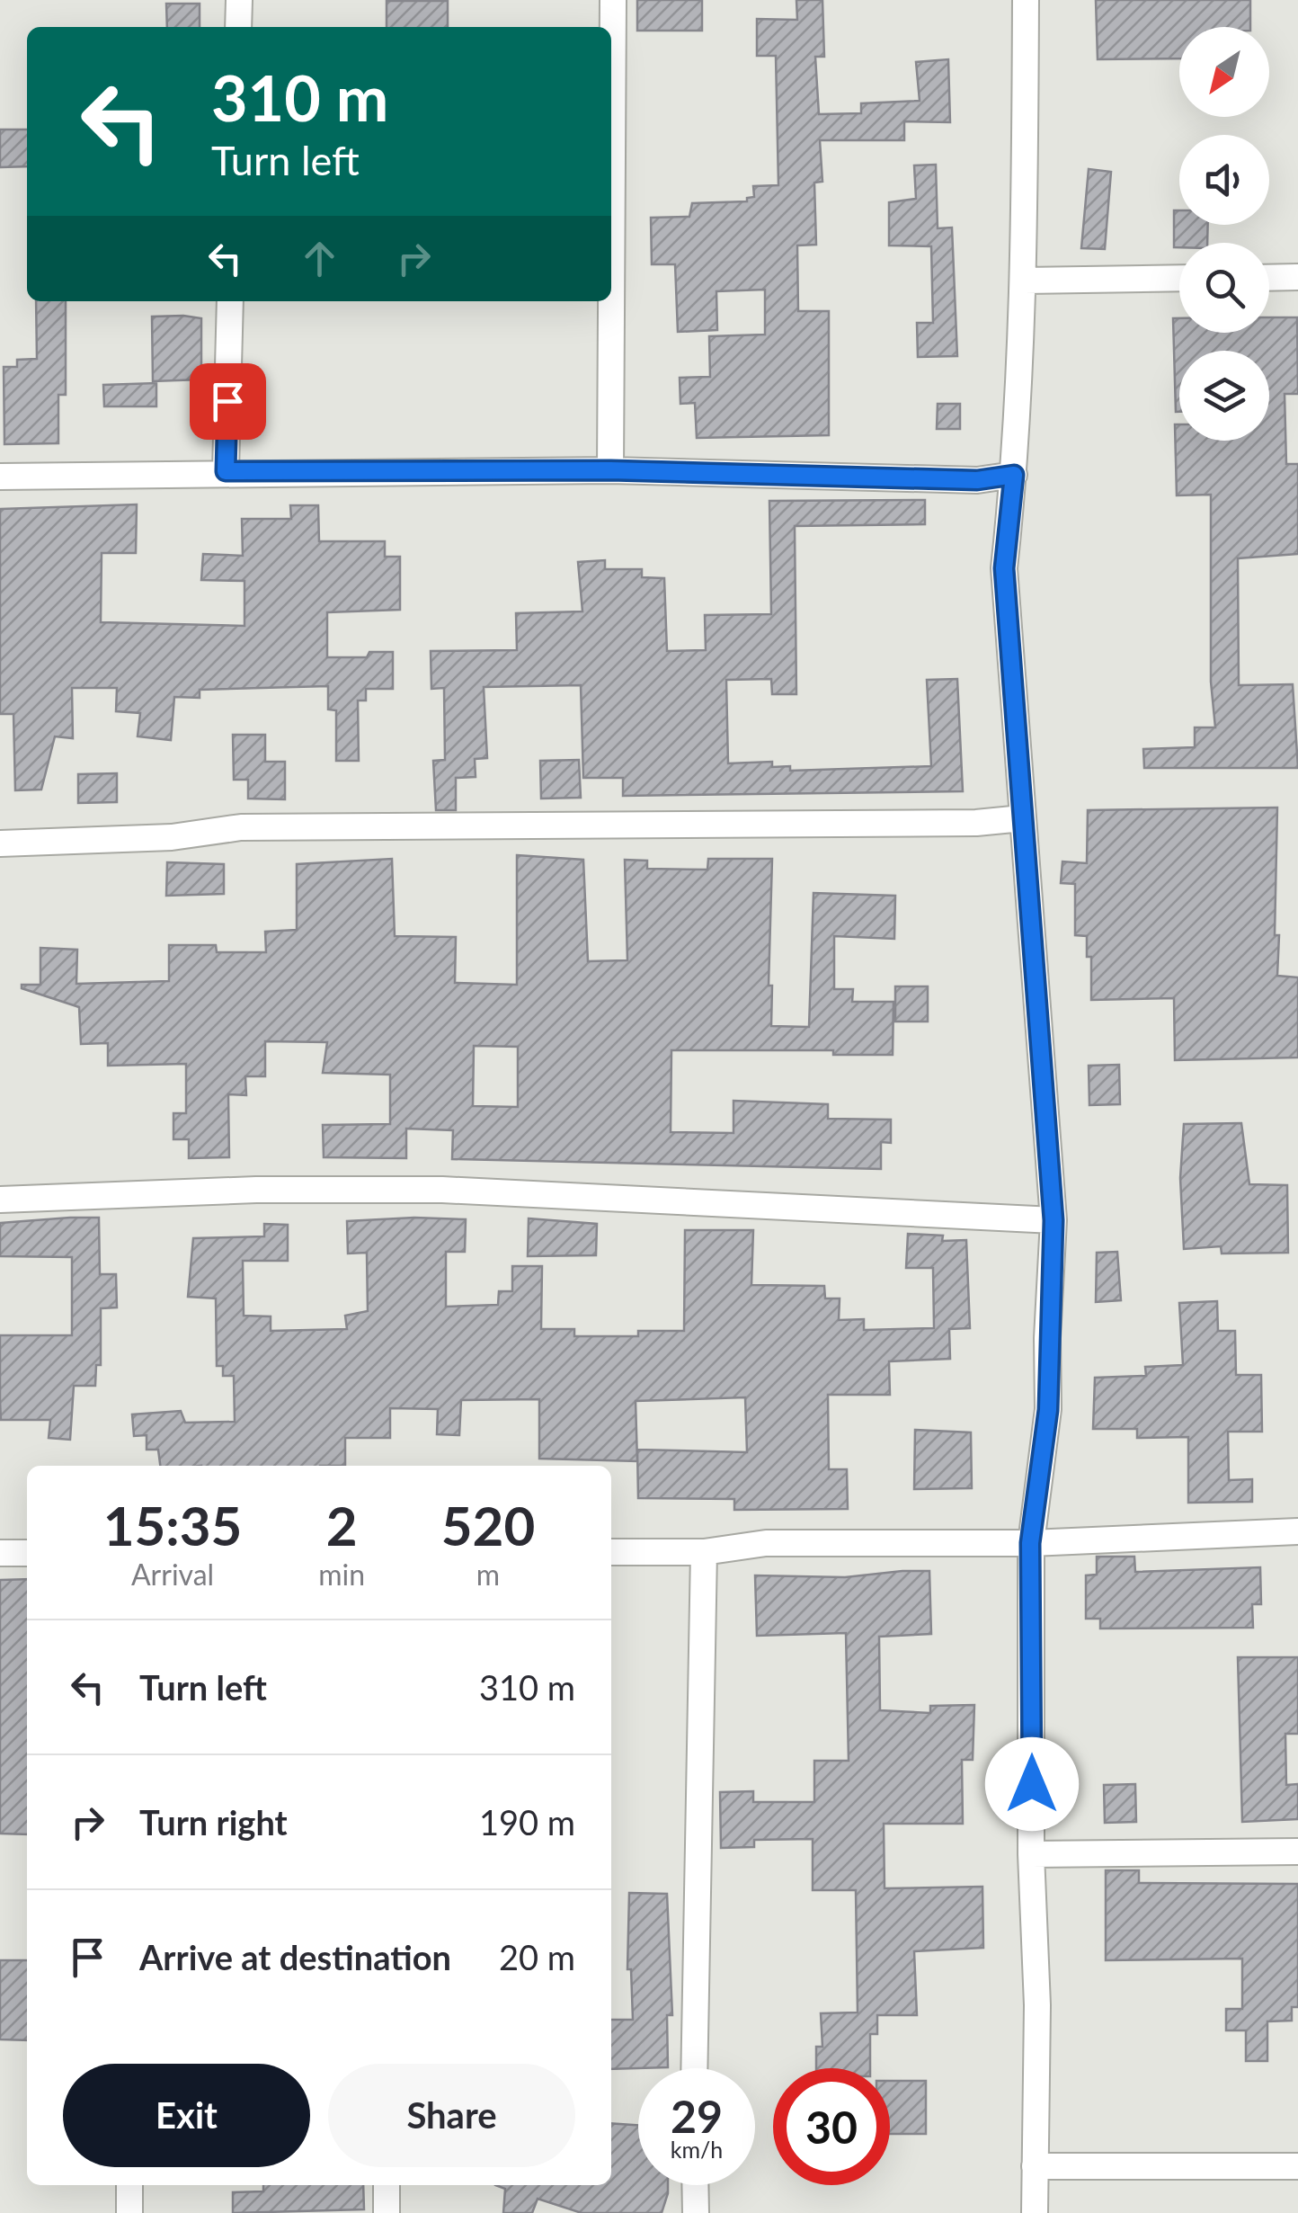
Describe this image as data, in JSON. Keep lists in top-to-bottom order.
{
  "north": "bottom left",
  "page": {
    "turn": ["310 m", "Turn left"],
    "eta": [
      "15:35",
      "Arrival",
      "2",
      "min",
      "520",
      "m"
    ],
    "list": [
      {
        "name": "Turn left",
        "value": "310 m"
      },
      {
        "name": "Turn right",
        "value": "190 m"
      },
      {
        "name": "Arrive at destination",
        "value": "20 m"
      }
    ],
    "buttons": ["Exit", "Share"],
    "speed": "29 km/h",
    "limit": "30"
  }
}
